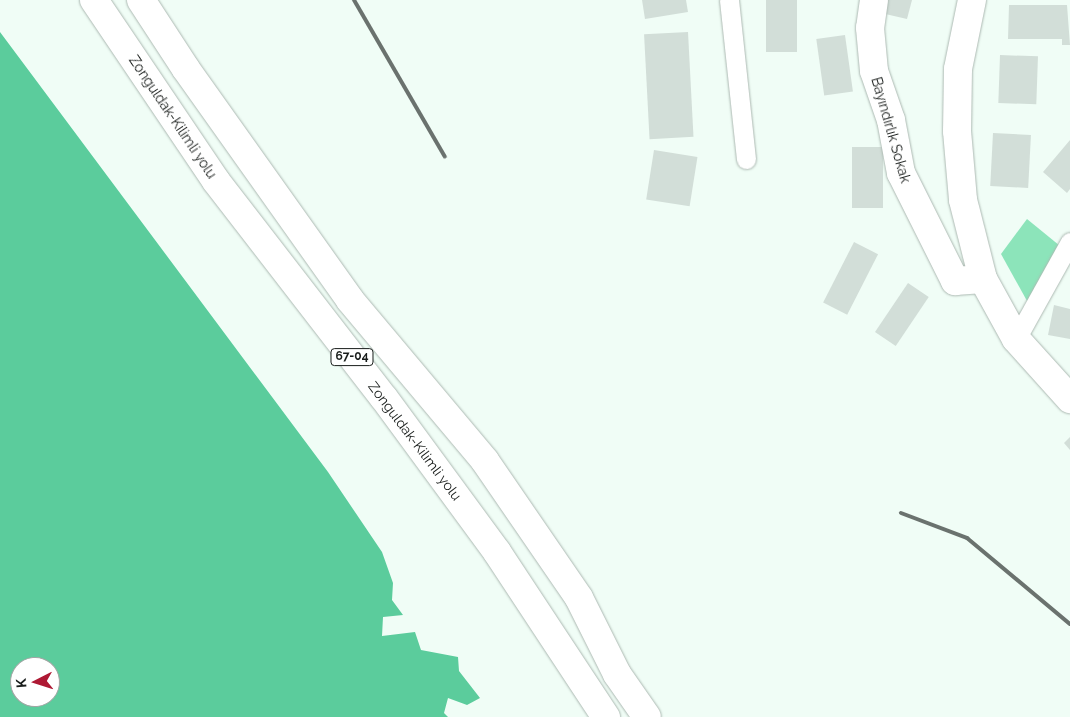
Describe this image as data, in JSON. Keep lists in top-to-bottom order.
{
  "streets": {
    "main road": ["Zonguldak-Kilimli yolu", "Bayındırlık Sokak", "67-04"]
  },
  "north": "left"
}
